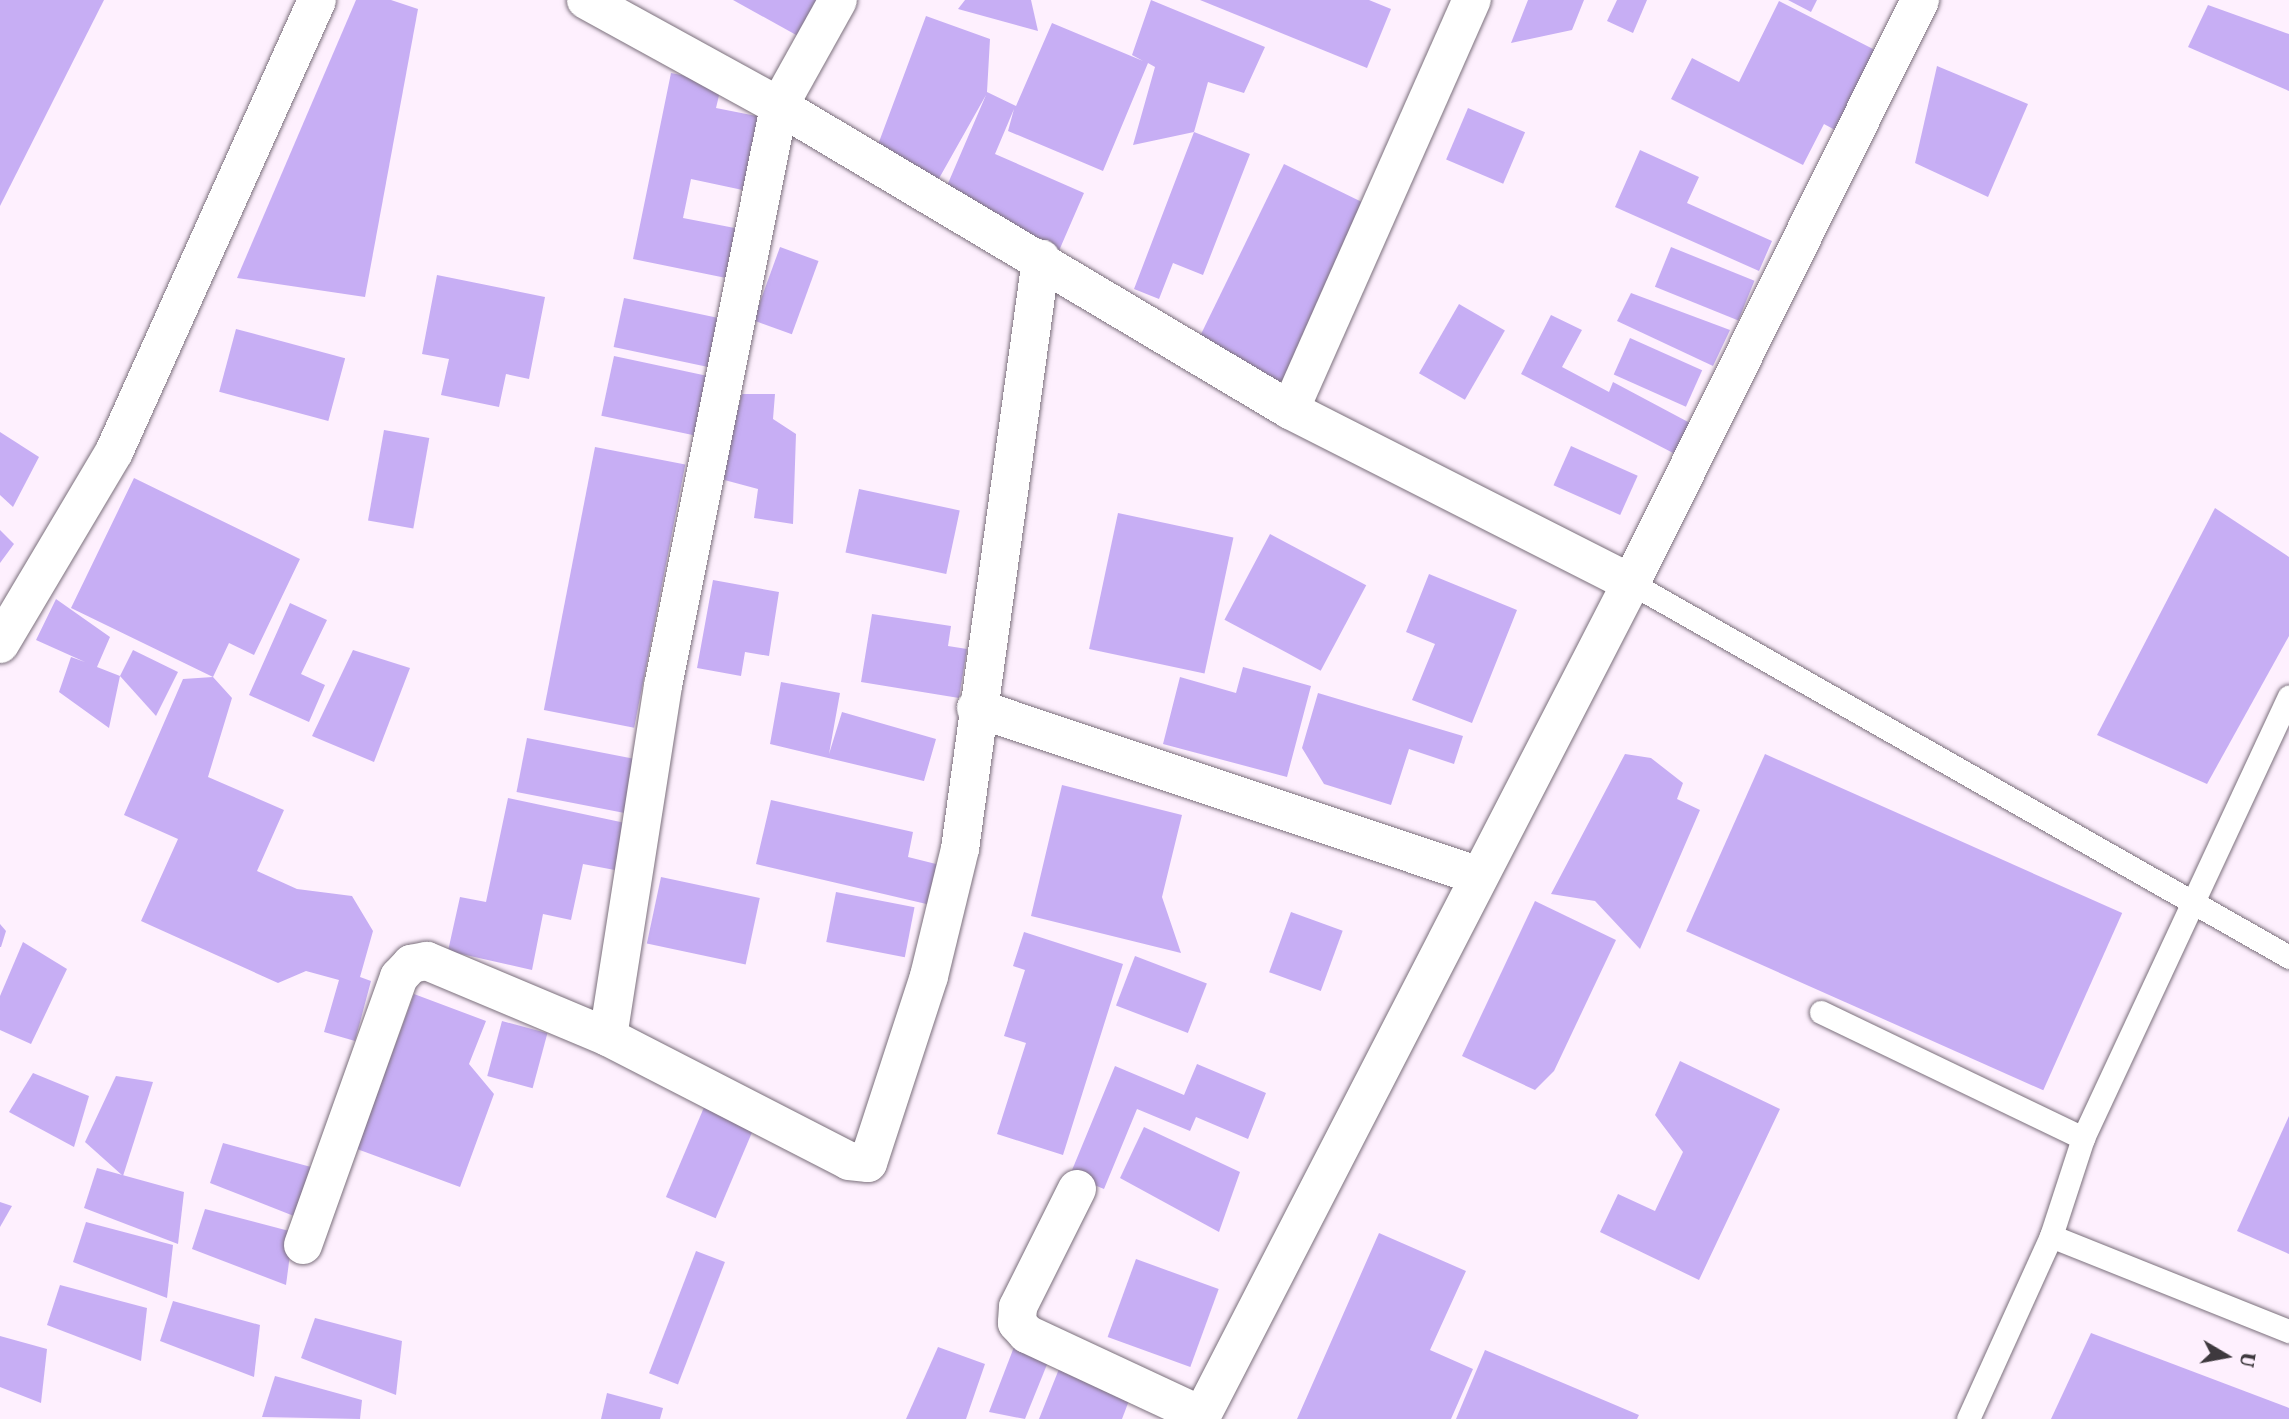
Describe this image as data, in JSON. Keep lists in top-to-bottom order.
{
  "north": "right"
}
